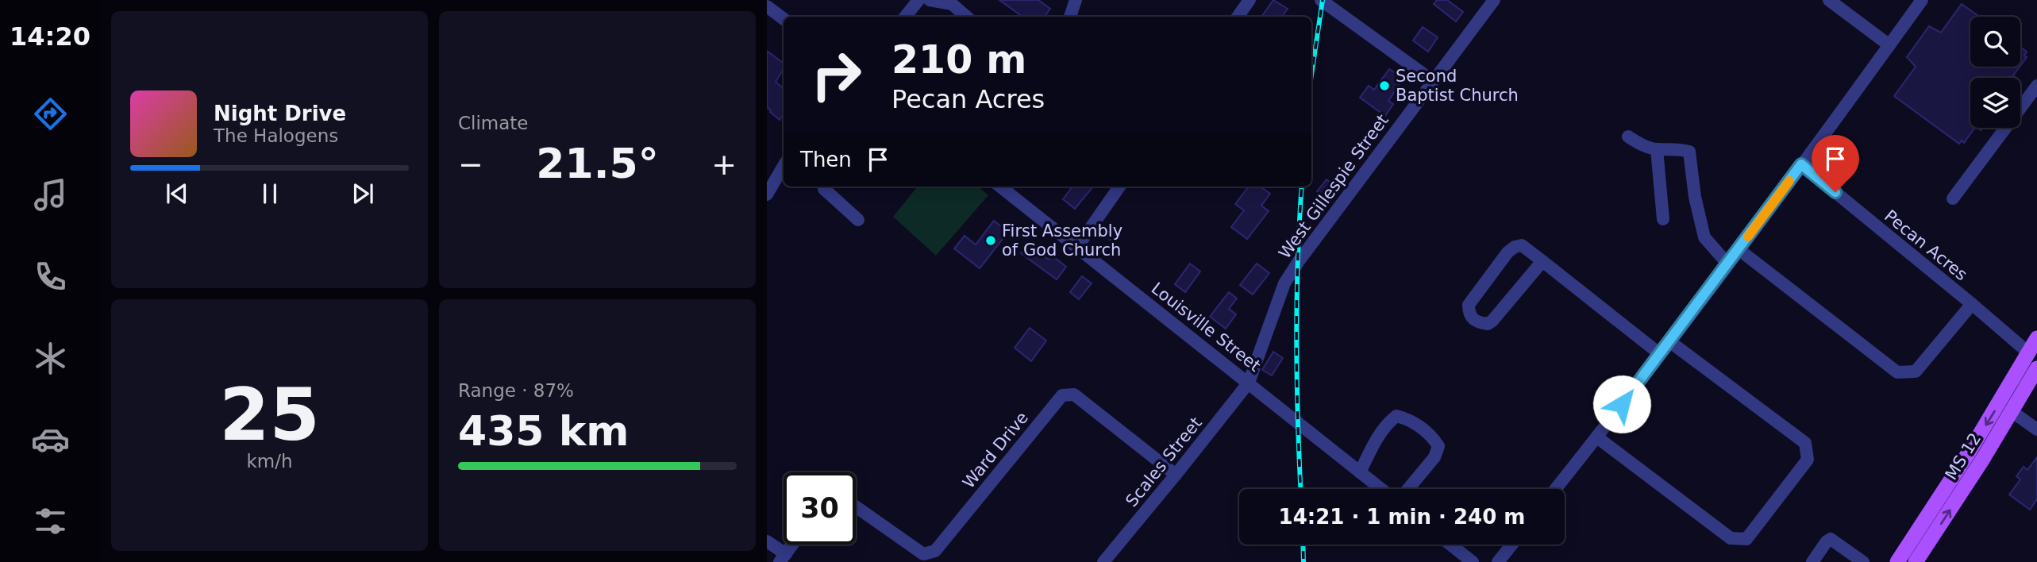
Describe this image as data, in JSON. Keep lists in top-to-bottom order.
{
  "streets": {
    "main road": ["MS 12"],
    "street": [
      "West Gillespie Street",
      "Pecan Acres",
      "Louisville Street",
      "Ward Drive",
      "Scales Street"
    ]
  },
  "crossings": [
    ["West Gillespie Street", "Louisville Street"],
    ["West Gillespie Street", "Scales Street"],
    ["Pecan Acres", "MS 12"],
    ["Louisville Street", "Scales Street"],
    ["Ward Drive", "Scales Street"]
  ],
  "places": ["Second Baptist Church", "First Assembly of God Church"],
  "page": {
    "tabs": "14:20",
    "tile": [
      "Climate",
      ["25", "km/h"],
      ["Range · 87%", "435 km"]
    ],
    "turn": ["210 m", "Pecan Acres"],
    "song": ["Night Drive", "The Halogens"],
    "then": "Then",
    "heat": ["−", "21.5°", "+"],
    "limit": "30",
    "trip": "14:21 · 1 min · 240 m"
  }
}
